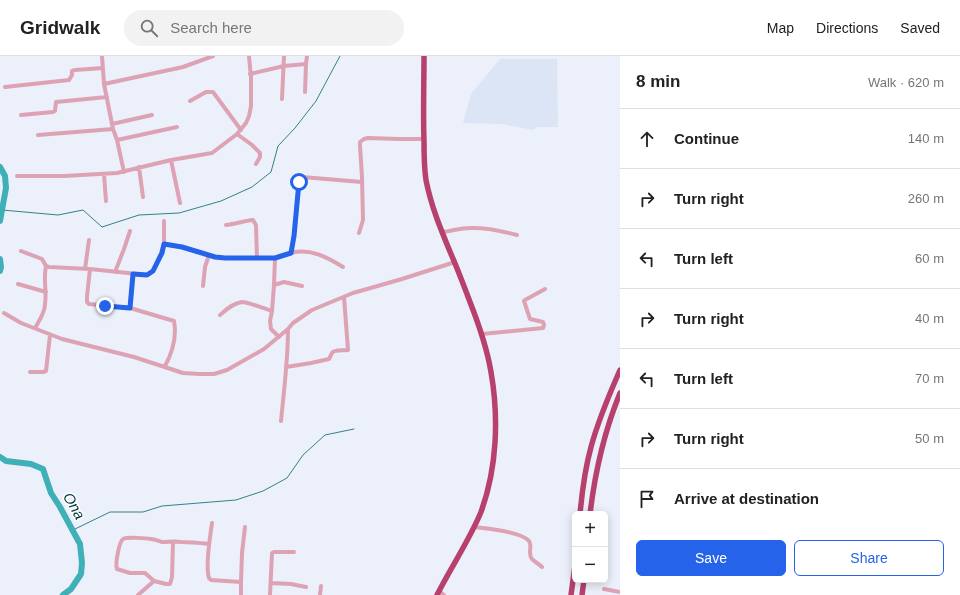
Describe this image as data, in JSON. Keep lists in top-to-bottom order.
{
  "water": ["Ona"],
  "page": {
    "header": "Gridwalk",
    "search": "Search here",
    "nav": ["Map", "Directions", "Saved"],
    "heading": ["8 min", "Walk · 620 m"],
    "list": [
      ["Continue", "140 m"],
      ["Turn right", "260 m"],
      ["Turn left", "60 m"],
      ["Turn right", "40 m"],
      ["Turn left", "70 m"],
      ["Turn right", "50 m"],
      "Arrive at destination"
    ],
    "map_buttons": ["+", "−"],
    "buttons": ["Save", "Share"]
  }
}
